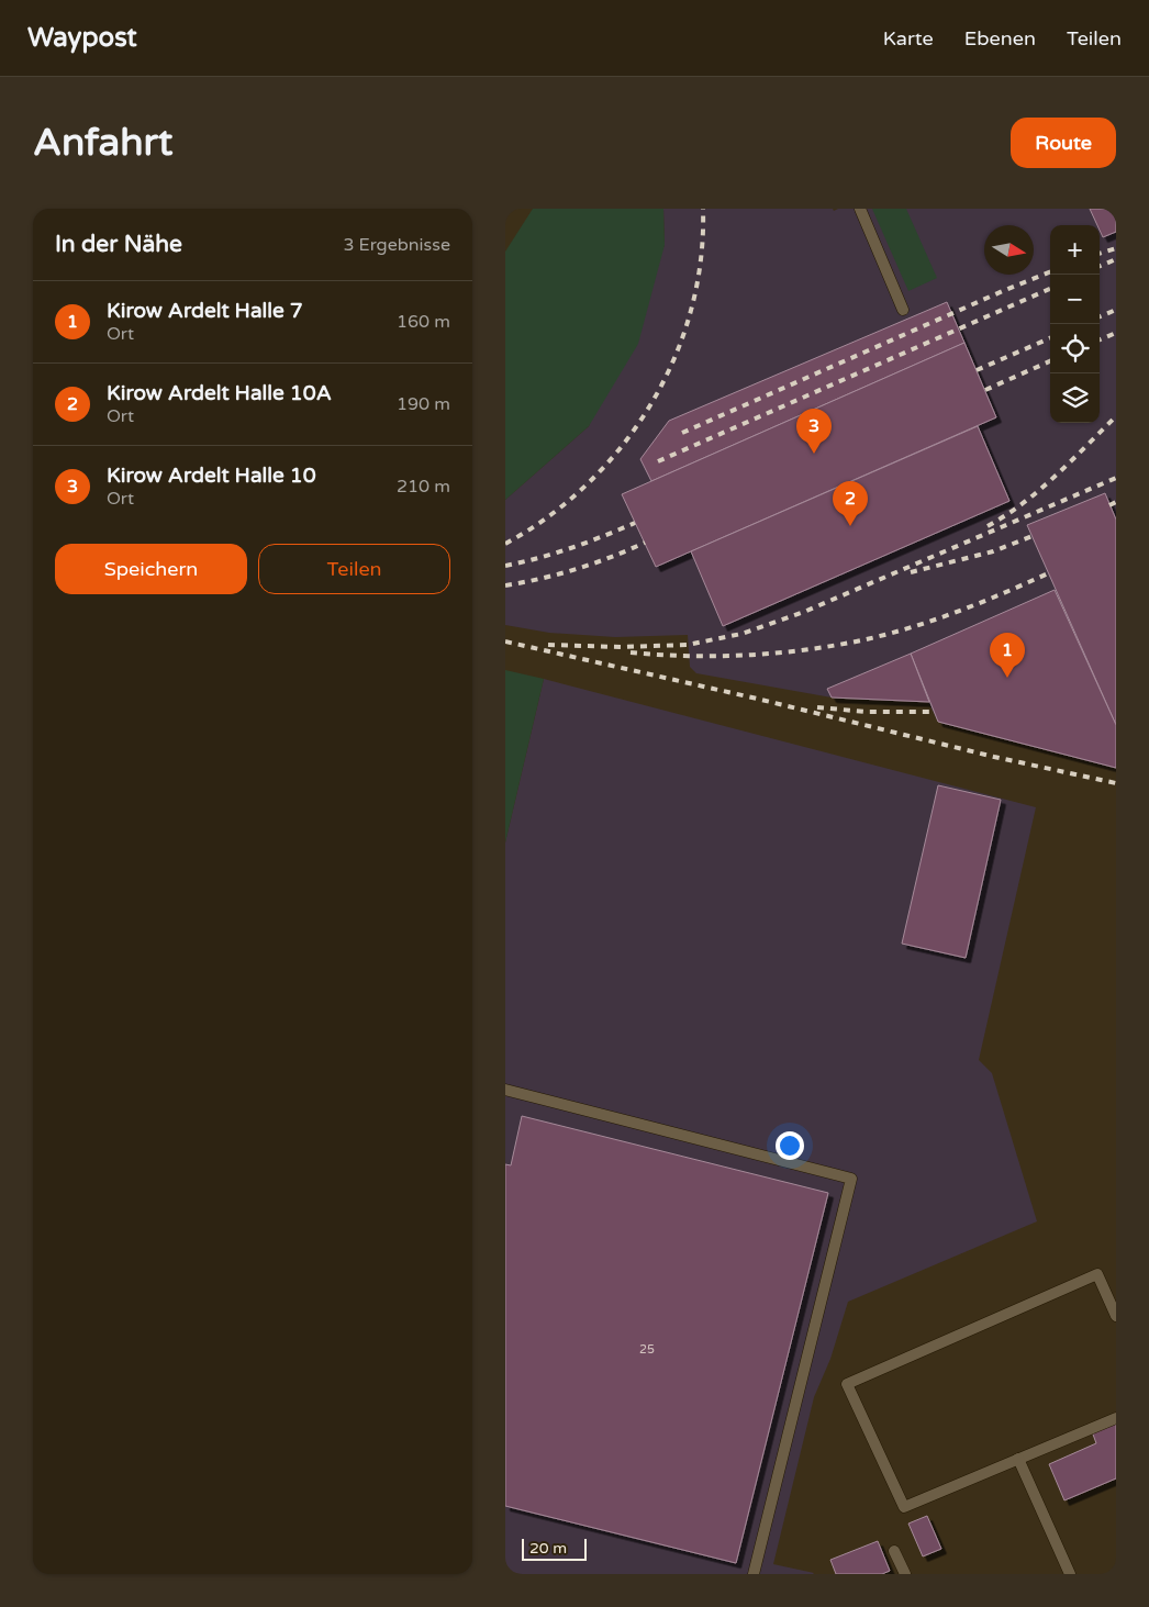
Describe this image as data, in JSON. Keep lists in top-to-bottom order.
{
  "house_numbers": ["25"],
  "scale_bar": "20 m",
  "north": "right",
  "page": {
    "header": "Waypost",
    "nav": ["Karte", "Ebenen", "Teilen"],
    "buttons": [
      "Route",
      ["Speichern", "Teilen"]
    ],
    "title": "Anfahrt",
    "heading": ["In der Nähe", "3 Ergebnisse"],
    "map_buttons": ["+", "−"],
    "list": [
      {
        "mark": "1",
        "name": "Kirow Ardelt Halle 7",
        "note": "Ort",
        "value": "160 m"
      },
      {
        "mark": "2",
        "name": "Kirow Ardelt Halle 10A",
        "note": "Ort",
        "value": "190 m"
      },
      {
        "mark": "3",
        "name": "Kirow Ardelt Halle 10",
        "note": "Ort",
        "value": "210 m"
      }
    ],
    "pins": ["3", "2", "1"],
    "scale": "20 m"
  }
}
